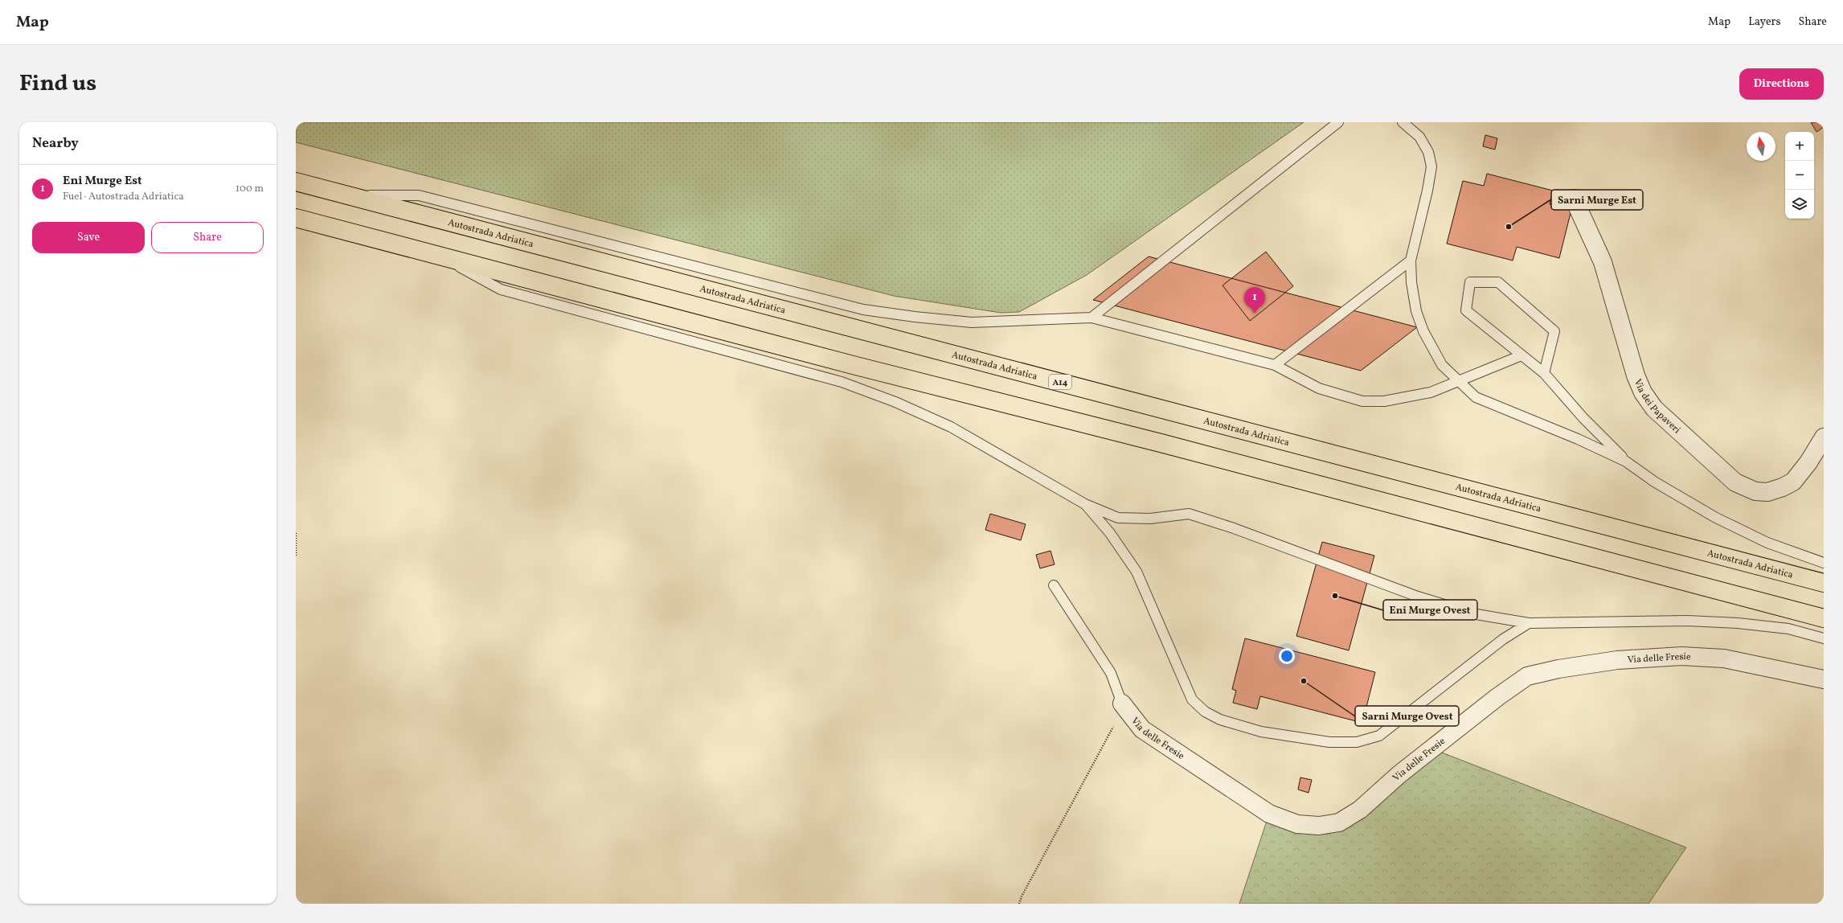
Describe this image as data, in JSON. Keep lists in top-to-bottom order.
{
  "streets": {
    "highway": ["Autostrada Adriatica", "A14"],
    "street": ["Via dei Papaveri", "Via delle Fresie"]
  },
  "places": ["Sarni Murge Est", "Eni Murge Ovest", "Sarni Murge Ovest"],
  "north": "top",
  "page": {
    "header": "Map",
    "nav": ["Map", "Layers", "Share"],
    "title": "Find us",
    "buttons": [
      "Directions",
      ["Save", "Share"]
    ],
    "heading": "Nearby",
    "map_buttons": ["+", "−"],
    "list": [
      {
        "mark": "1",
        "name": "Eni Murge Est",
        "note": "Fuel · Autostrada Adriatica",
        "value": "100 m"
      }
    ],
    "pins": "1"
  }
}
